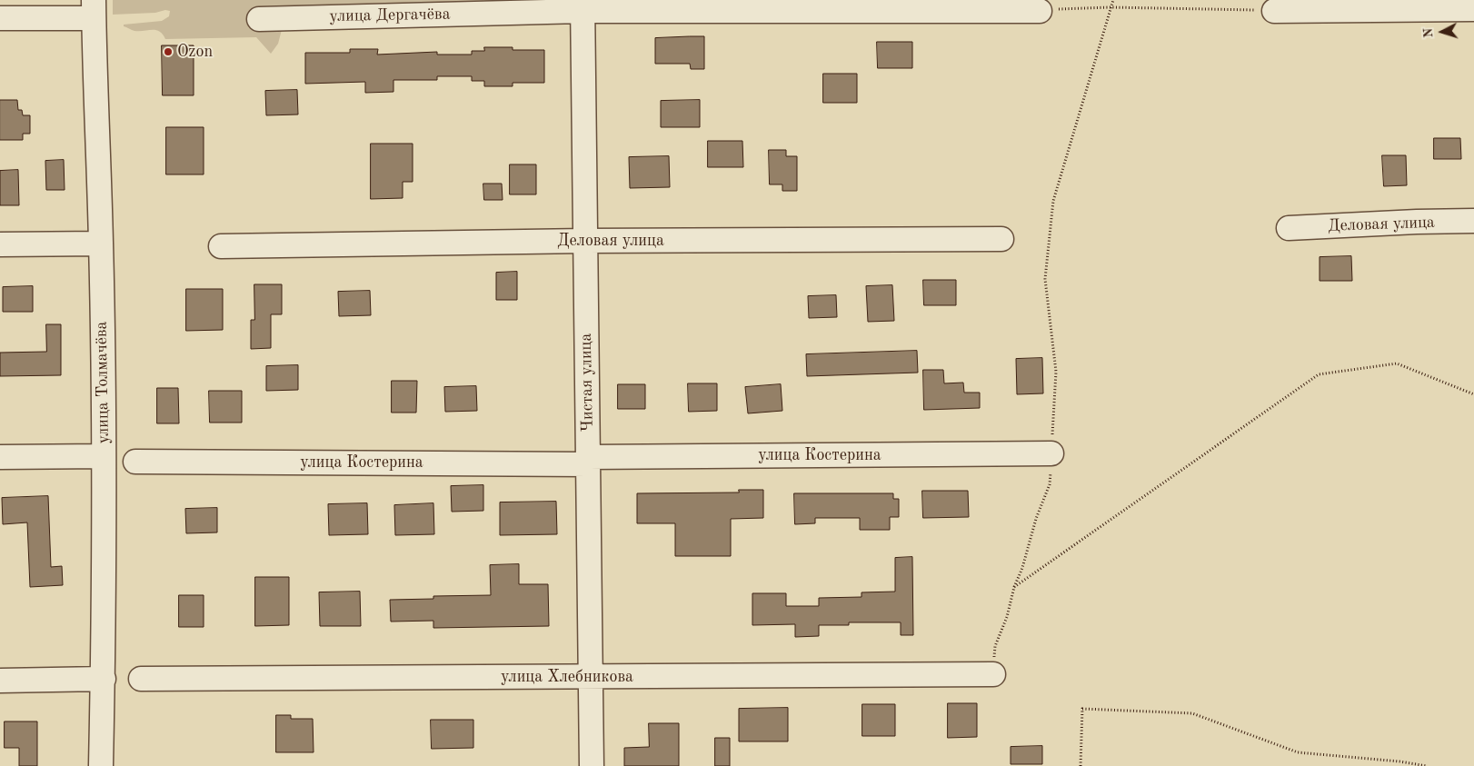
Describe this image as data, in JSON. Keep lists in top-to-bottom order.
{
  "streets": {
    "street": [
      "улица Дергачёва",
      "Деловая улица",
      "улица Толмачёва",
      "Чистая улица",
      "улица Костерина",
      "улица Хлебникова"
    ]
  },
  "crossings": [
    ["улица Дергачёва", "Чистая улица"],
    ["Деловая улица", "Чистая улица"],
    ["Чистая улица", "улица Костерина"],
    ["Чистая улица", "улица Хлебникова"]
  ],
  "places": ["Ozon"],
  "north": "left"
}
